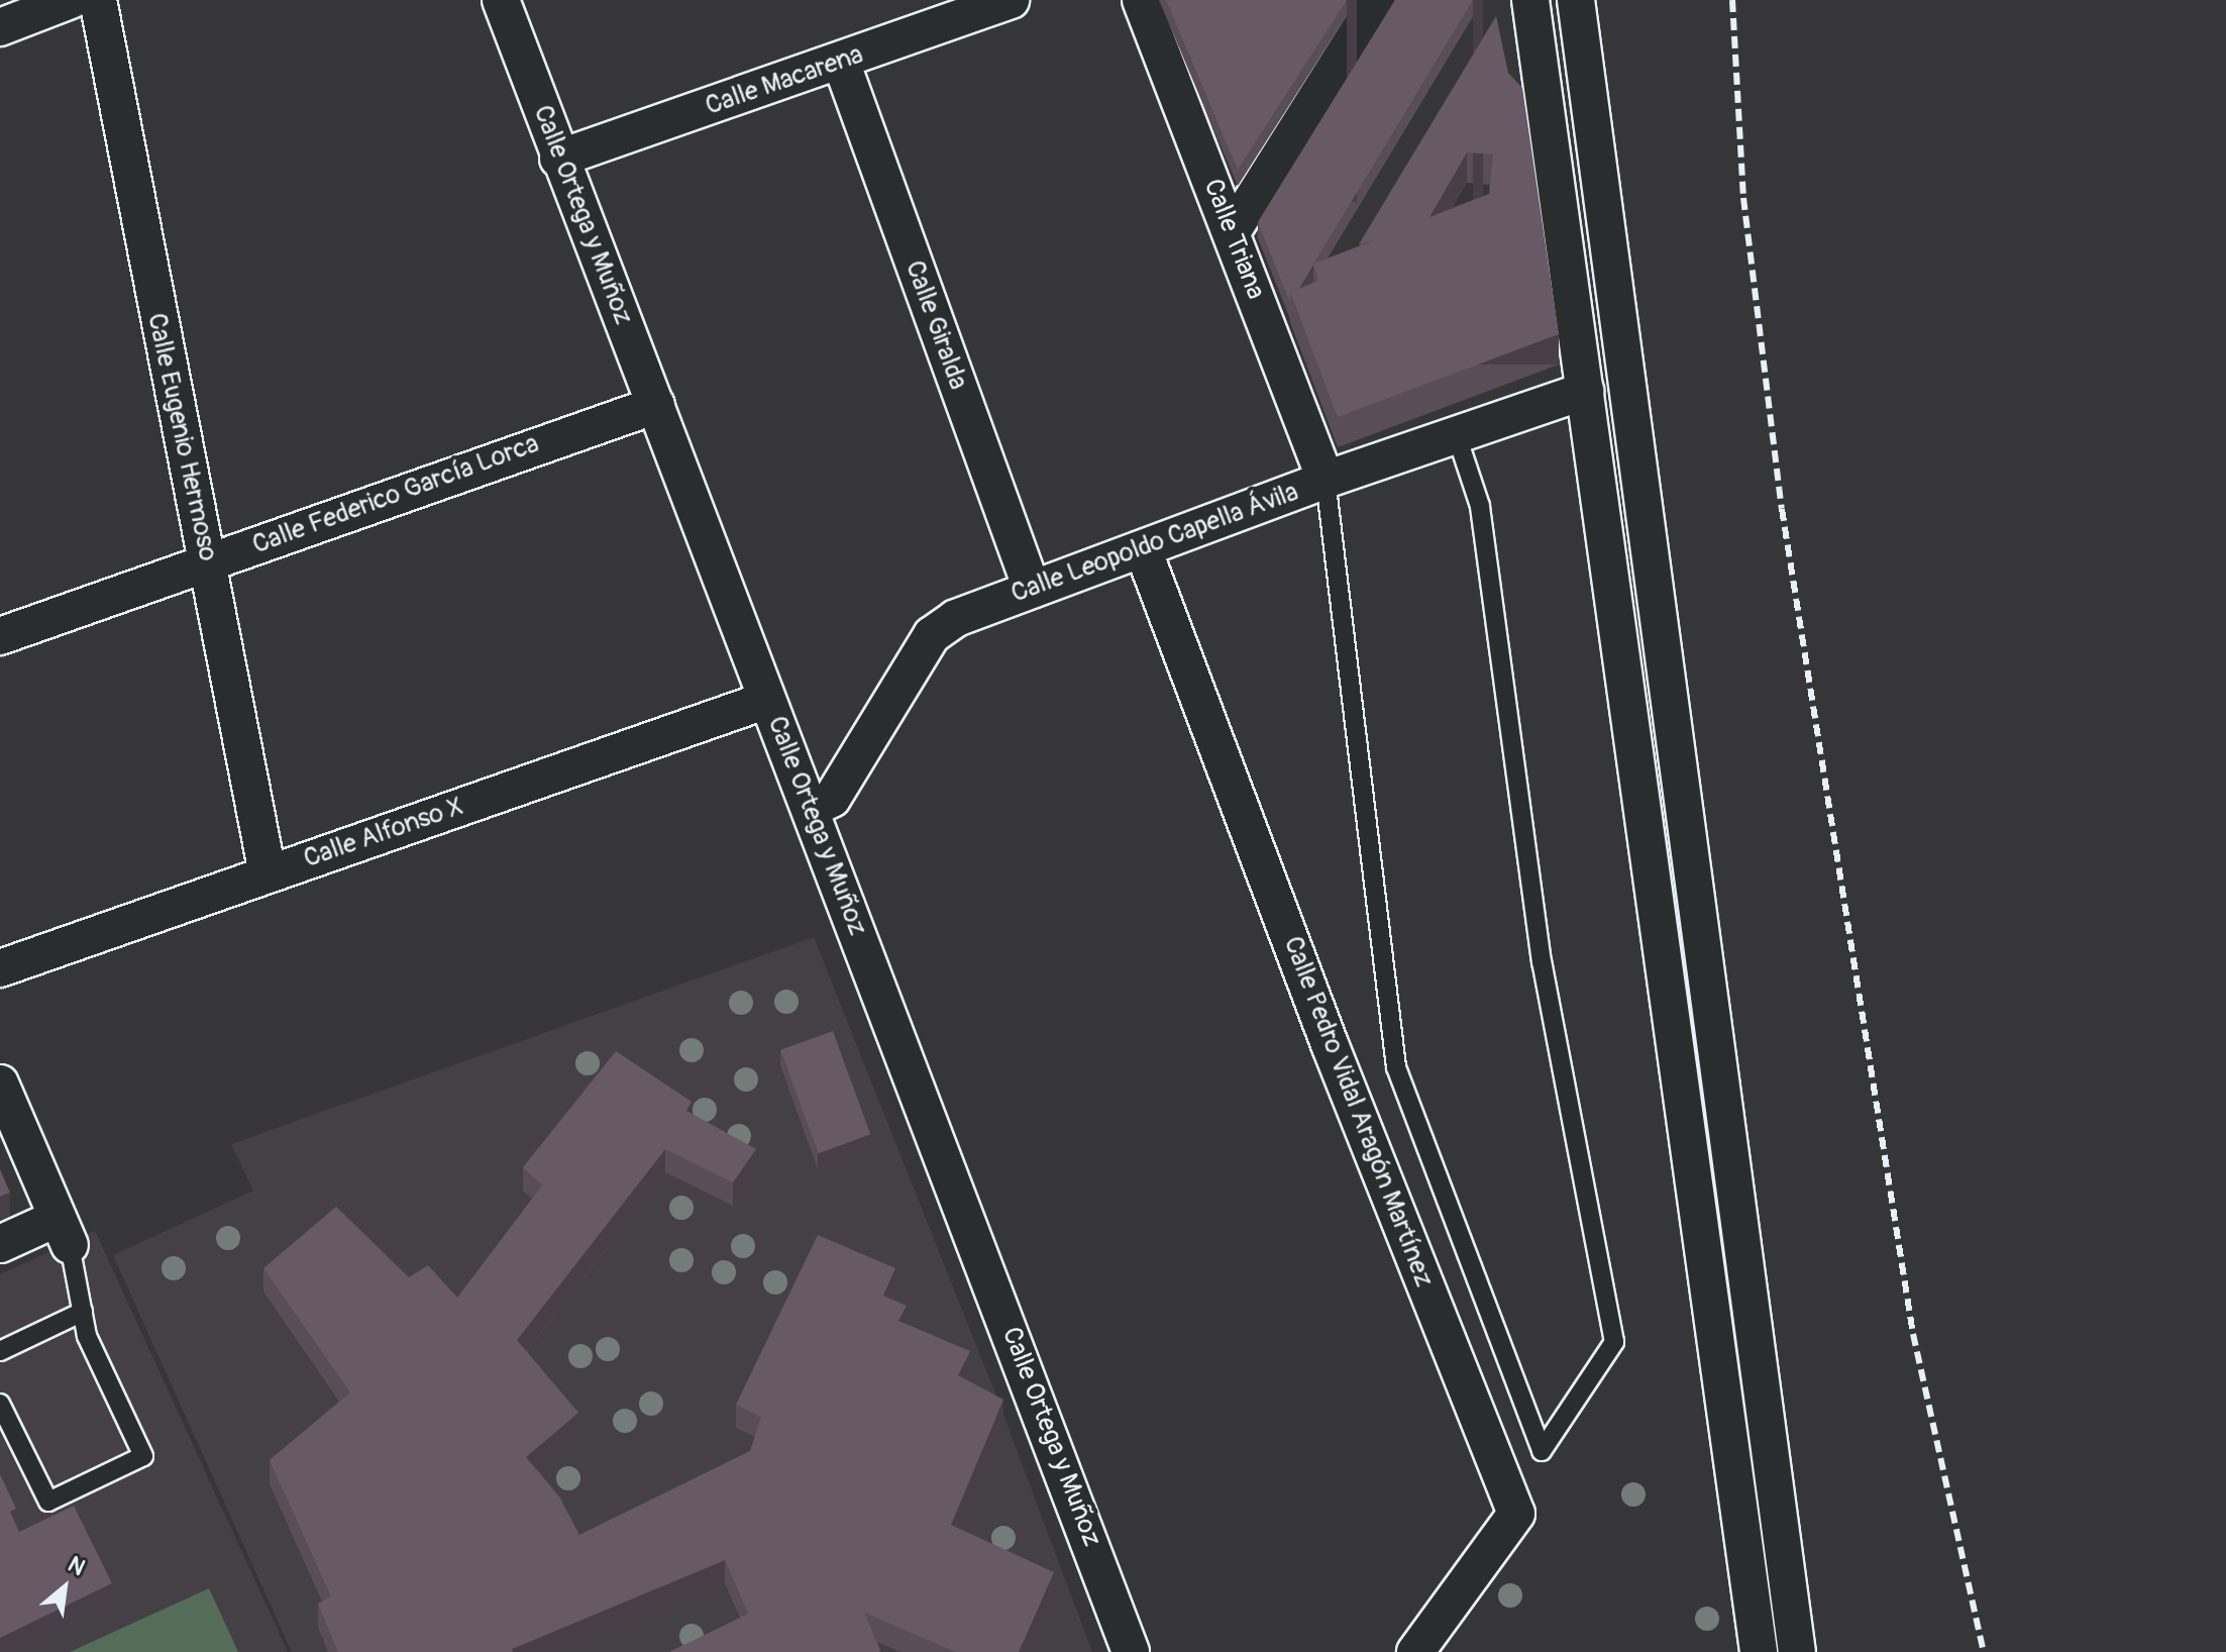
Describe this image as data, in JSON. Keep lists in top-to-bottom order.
{
  "streets": {
    "street": [
      "Calle Macarena",
      "Calle Ortega y Muñoz",
      "Calle Triana",
      "Calle Giralda",
      "Calle Eugenio Hermoso",
      "Calle Federico García Lorca",
      "Calle Leopoldo Capella Ávila",
      "Calle Alfonso X",
      "Calle Pedro Vidal Aragón Martínez"
    ]
  },
  "crossings": [
    ["Calle Macarena", "Calle Ortega y Muñoz"],
    ["Calle Macarena", "Calle Giralda"],
    ["Calle Ortega y Muñoz", "Calle Federico García Lorca"],
    ["Calle Ortega y Muñoz", "Calle Leopoldo Capella Ávila"],
    ["Calle Ortega y Muñoz", "Calle Alfonso X"],
    ["Calle Triana", "Calle Leopoldo Capella Ávila"],
    ["Calle Giralda", "Calle Leopoldo Capella Ávila"],
    ["Calle Eugenio Hermoso", "Calle Federico García Lorca"],
    ["Calle Eugenio Hermoso", "Calle Alfonso X"],
    ["Calle Leopoldo Capella Ávila", "Calle Pedro Vidal Aragón Martínez"]
  ],
  "north": "top right"
}
